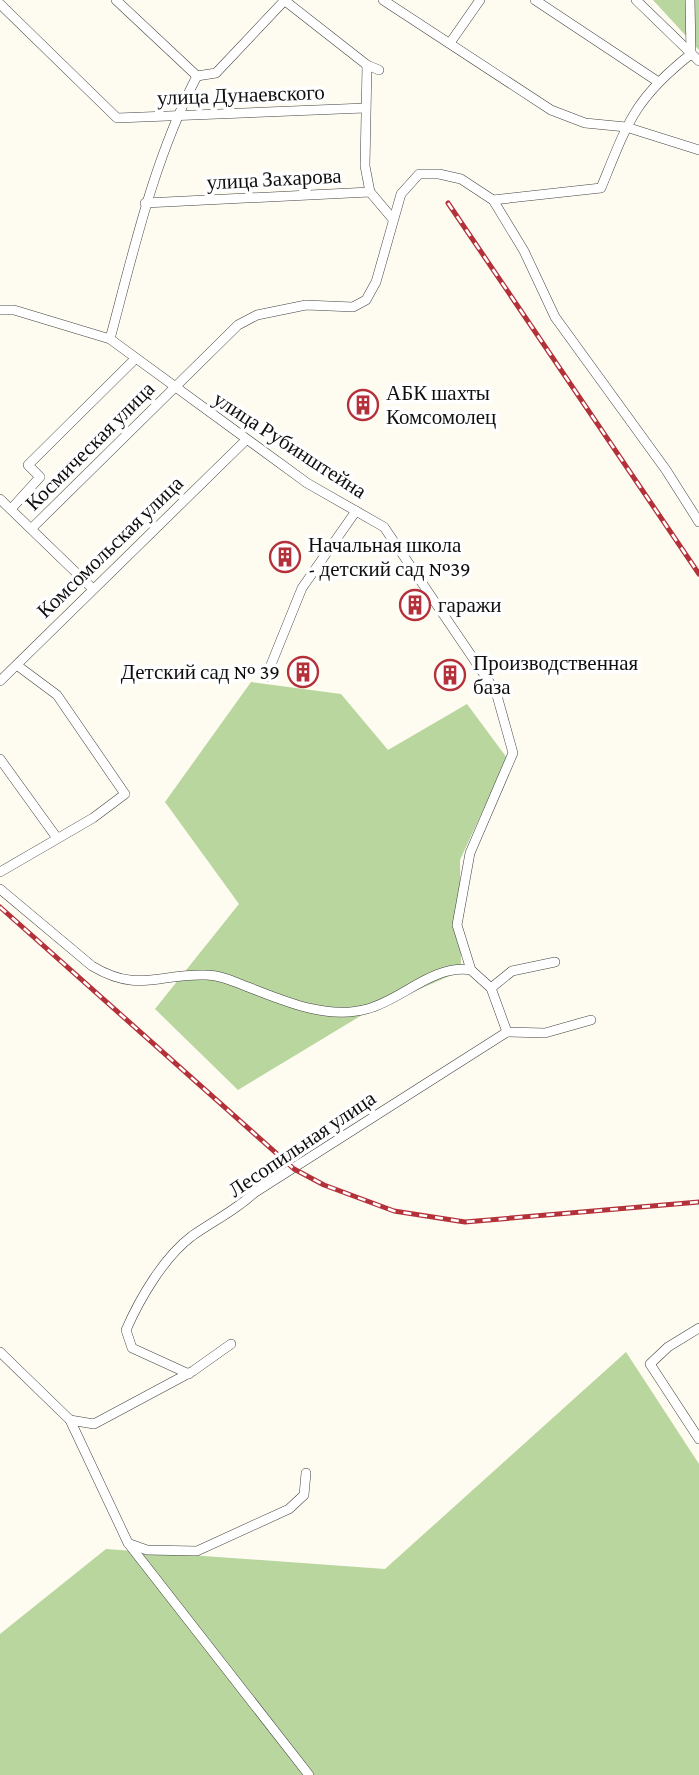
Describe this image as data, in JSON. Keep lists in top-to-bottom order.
{
  "streets": {
    "street": [
      "улица Дунаевского",
      "улица Захарова",
      "улица Рубинштейна",
      "Космическая улица",
      "Комсомольская улица",
      "Лесопильная улица"
    ]
  },
  "crossings": [
    ["улица Захарова", "Космическая улица"],
    ["улица Рубинштейна", "Космическая улица"],
    ["улица Рубинштейна", "Комсомольская улица"]
  ],
  "places": {
    "building": [
      "АБК шахты Комсомолец",
      "Начальная школа - детский сад №39",
      "гаражи",
      "Детский сад № 39",
      "Производственная база"
    ]
  }
}
